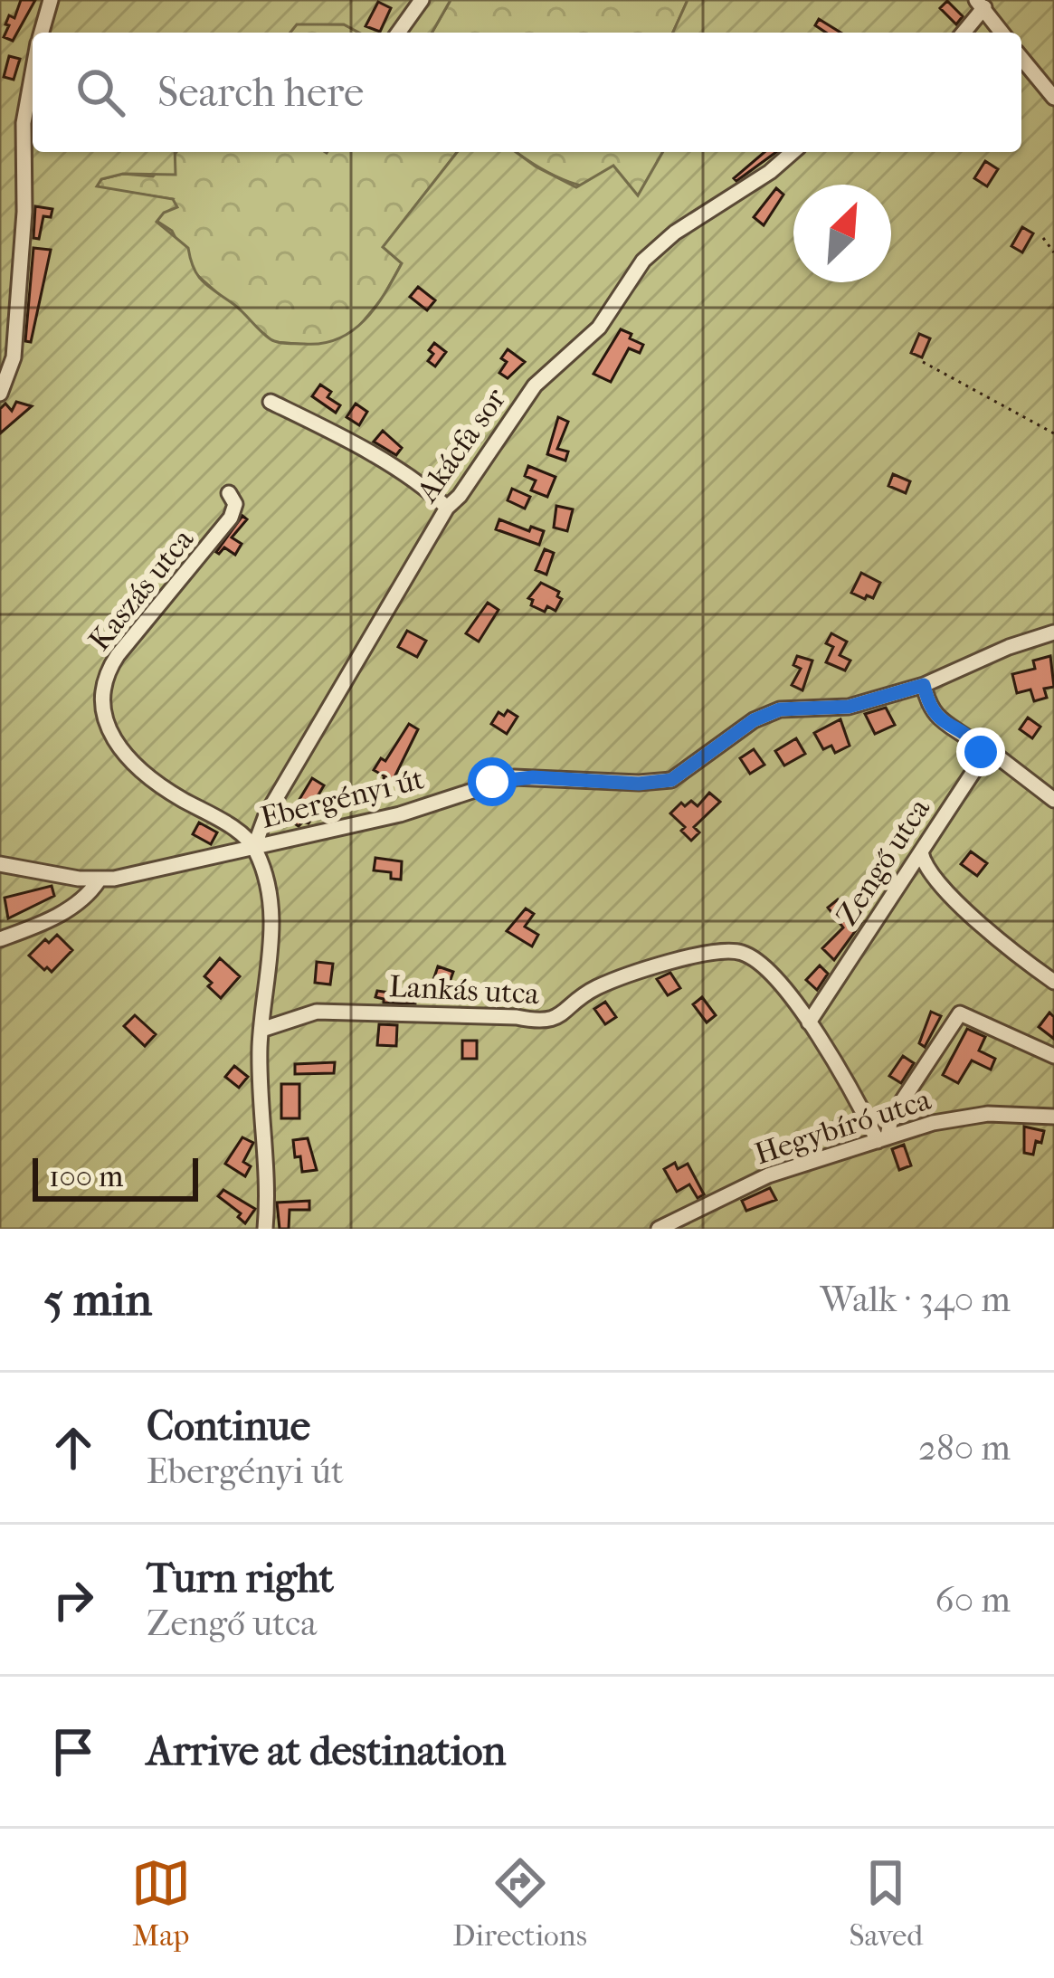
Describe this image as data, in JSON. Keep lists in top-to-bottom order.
{
  "streets": {
    "street": [
      "Akácfa sor",
      "Kaszás utca",
      "Ebergényi út",
      "Zengő utca",
      "Lankás utca",
      "Hegybíró utca"
    ]
  },
  "crossings": [
    ["Akácfa sor", "Kaszás utca"],
    ["Akácfa sor", "Ebergényi út"],
    ["Kaszás utca", "Ebergényi út"],
    ["Zengő utca", "Lankás utca"],
    ["Lankás utca", "Hegybíró utca"]
  ],
  "scale_bar": "100 m",
  "north": "top right",
  "page": {
    "search": "Search here",
    "scale": "100 m",
    "heading": ["5 min", "Walk · 340 m"],
    "list": [
      ["Continue", "Ebergényi út", "280 m"],
      ["Turn right", "Zengő utca", "60 m"],
      "Arrive at destination"
    ],
    "nav": ["Map", "Directions", "Saved"]
  }
}
